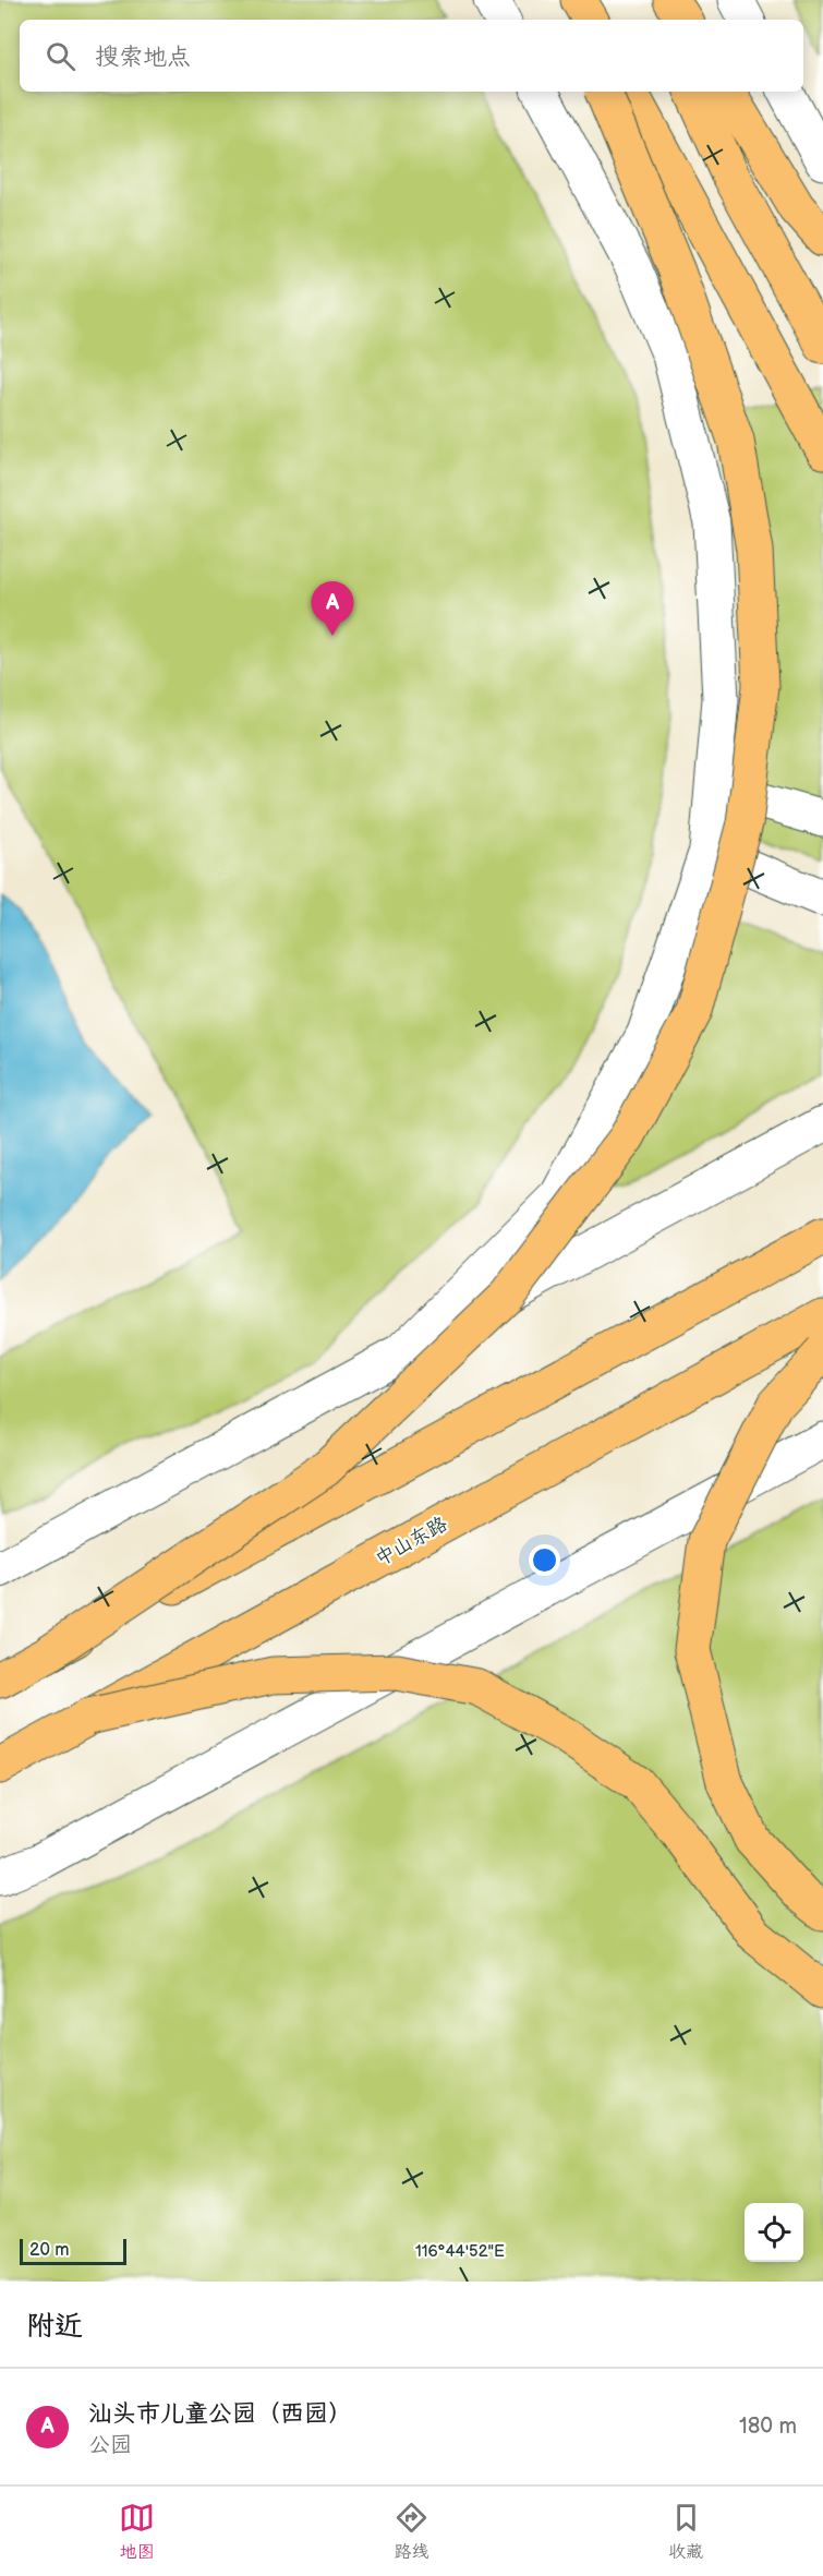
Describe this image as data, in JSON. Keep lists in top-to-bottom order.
{
  "streets": {
    "main road": ["中山东路"]
  },
  "scale_bar": "20 m",
  "page": {
    "search": "搜索地点",
    "pins": "A",
    "scale": "20 m",
    "heading": "附近",
    "list": [
      {
        "mark": "A",
        "name": "汕头市儿童公园（西园）",
        "note": "公园",
        "value": "180 m"
      }
    ],
    "nav": ["地图", "路线", "收藏"]
  },
  "coordinates": ["116°44'52\"E"]
}
